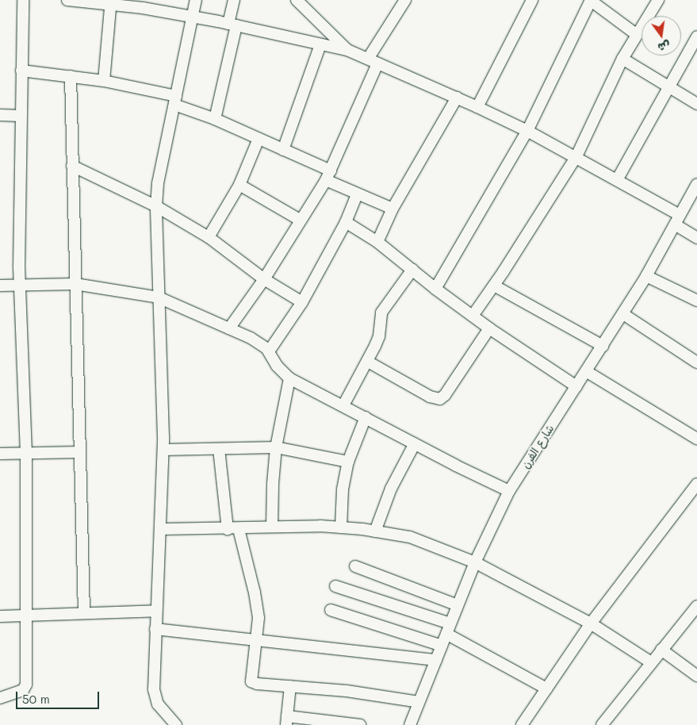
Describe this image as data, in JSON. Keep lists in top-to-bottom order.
{
  "streets": {
    "street": ["شارع الفرن"]
  },
  "scale_bar": "50 m",
  "north": "bottom"
}
